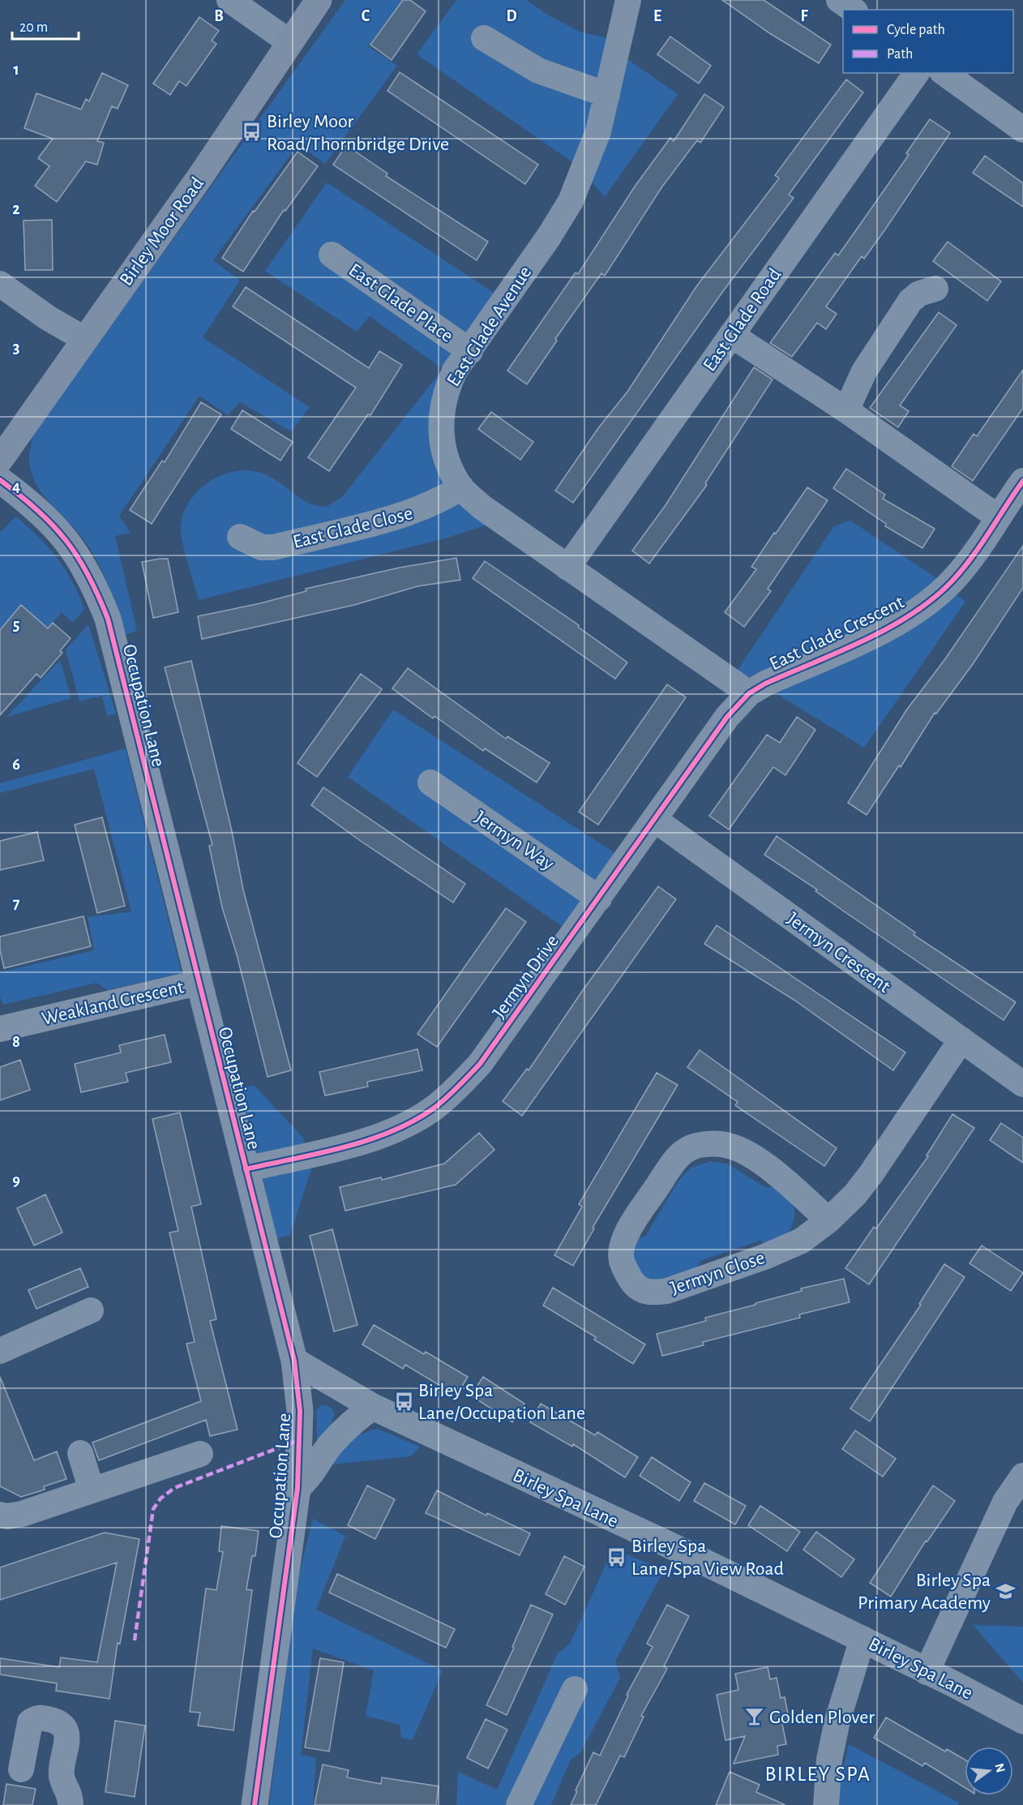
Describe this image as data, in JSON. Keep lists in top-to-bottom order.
{
  "streets": {
    "main road": ["Birley Moor Road"],
    "street": [
      "East Glade Place",
      "East Glade Road",
      "East Glade Avenue",
      "East Glade Close",
      "East Glade Crescent",
      "Occupation Lane",
      "Jermyn Way",
      "Jermyn Crescent",
      "Jermyn Drive",
      "Weakland Crescent",
      "Jermyn Close",
      "Birley Spa Lane"
    ]
  },
  "crossings": [
    ["East Glade Place", "East Glade Avenue"],
    ["East Glade Road", "East Glade Avenue"],
    ["East Glade Avenue", "East Glade Close"],
    ["East Glade Avenue", "East Glade Crescent"],
    ["East Glade Avenue", "Jermyn Drive"],
    ["East Glade Crescent", "Jermyn Drive"],
    ["Occupation Lane", "Jermyn Drive"],
    ["Occupation Lane", "Weakland Crescent"],
    ["Occupation Lane", "Birley Spa Lane"],
    ["Jermyn Way", "Jermyn Drive"],
    ["Jermyn Crescent", "Jermyn Drive"],
    ["Jermyn Crescent", "Jermyn Close"]
  ],
  "districts": ["BIRLEY SPA"],
  "places": {
    "bus stop": ["Birley Moor Road/Thornbridge Drive", "Birley Spa Lane/Occupation Lane", "Birley Spa Lane/Spa View Road"],
    "school or university": ["Birley Spa Primary Academy"],
    "bar": ["Golden Plover"]
  },
  "legend": ["Cycle path", "Path"],
  "scale_bar": "20 m",
  "north": "right",
  "grid": {
    "columns": [
      "B",
      "C",
      "D",
      "E",
      "F"
    ],
    "rows": [
      "1",
      "2",
      "3",
      "4",
      "5",
      "6",
      "7",
      "8",
      "9"
    ]
  }
}
